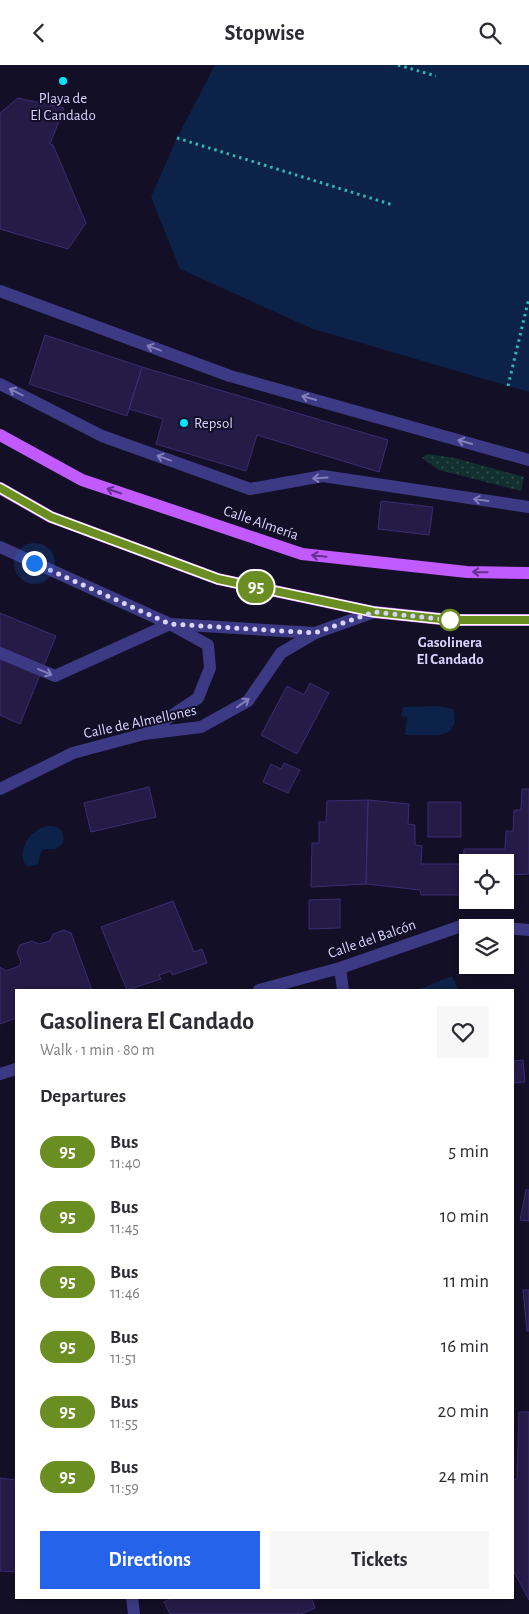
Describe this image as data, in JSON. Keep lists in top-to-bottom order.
{
  "streets": {
    "main road": ["Calle Almería"],
    "street": ["Calle de Almellones", "Calle del Balcón"]
  },
  "one_way": ["Calle de Almellones"],
  "places": ["Playa de El Candado", "Repsol", "Gasolinera El Candado"],
  "lines": ["bus line 95"],
  "page": {
    "header": "Stopwise",
    "on_map": "95",
    "heading": [
      ["Gasolinera El Candado", "Walk · 1 min · 80 m"],
      "Departures"
    ],
    "list": [
      {
        "mark": "95",
        "name": "Bus",
        "note": "11:40",
        "value": "5 min"
      },
      {
        "mark": "95",
        "name": "Bus",
        "note": "11:45",
        "value": "10 min"
      },
      {
        "mark": "95",
        "name": "Bus",
        "note": "11:46",
        "value": "11 min"
      },
      {
        "mark": "95",
        "name": "Bus",
        "note": "11:51",
        "value": "16 min"
      },
      {
        "mark": "95",
        "name": "Bus",
        "note": "11:55",
        "value": "20 min"
      },
      {
        "mark": "95",
        "name": "Bus",
        "note": "11:59",
        "value": "24 min"
      }
    ],
    "buttons": ["Directions", "Tickets"]
  }
}
